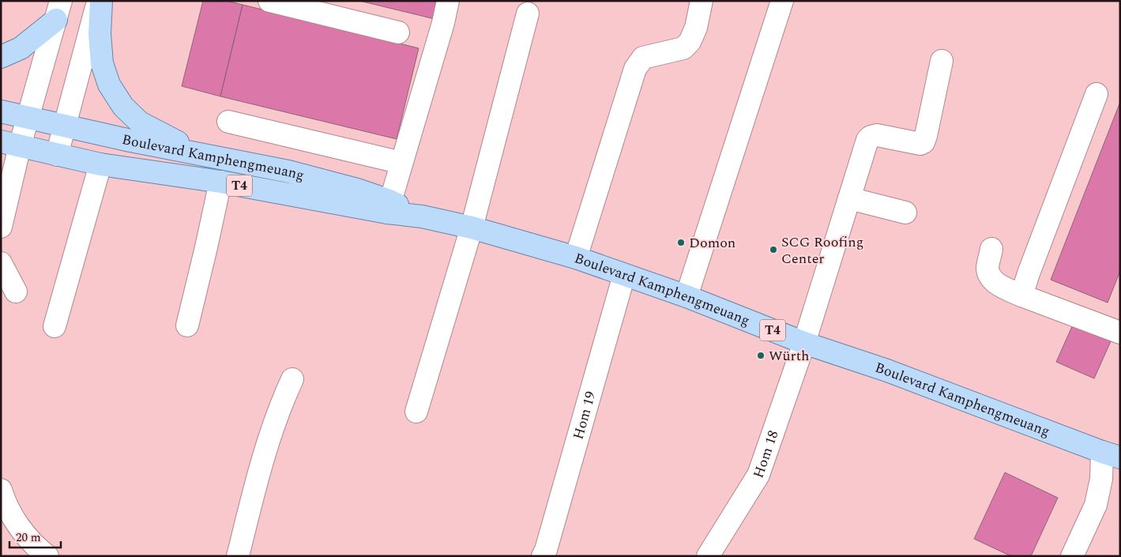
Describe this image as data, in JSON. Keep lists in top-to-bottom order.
{
  "streets": {
    "main road": ["Boulevard Kamphengmeuang", "T4"],
    "street": ["Hom 19", "Hom 18"]
  },
  "crossings": [
    ["Boulevard Kamphengmeuang", "Hom 19"],
    ["Boulevard Kamphengmeuang", "Hom 18"]
  ],
  "places": ["Domon", "SCG Roofing Center", "Würth"],
  "scale_bar": "20 m"
}
